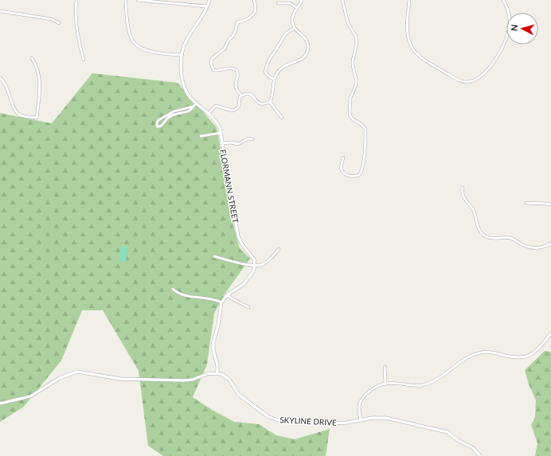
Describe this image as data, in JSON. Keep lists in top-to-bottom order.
{
  "streets": {
    "street": ["FLORMANN STREET", "SKYLINE DRIVE"]
  },
  "north": "left"
}
